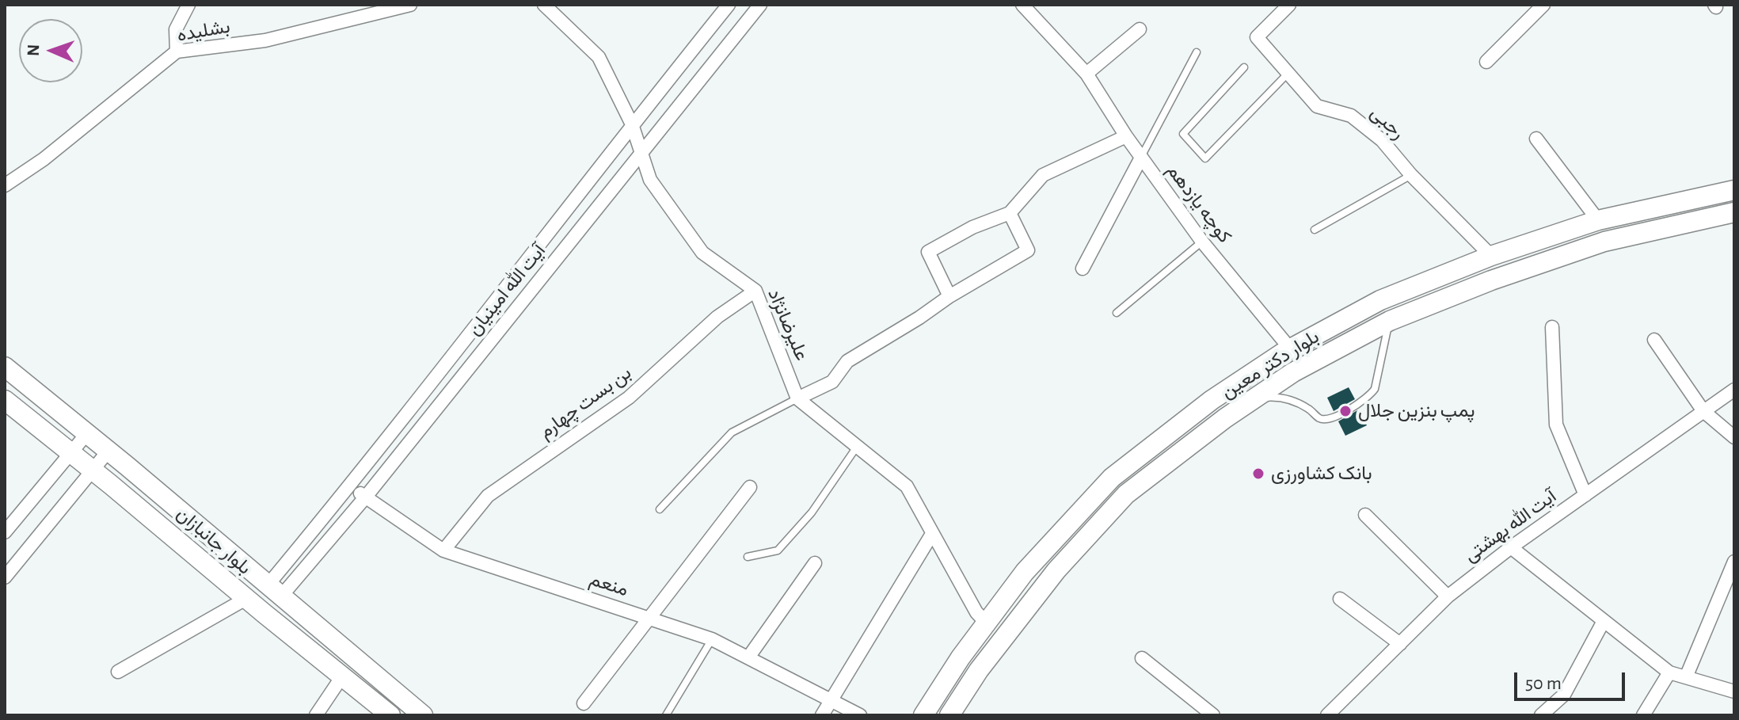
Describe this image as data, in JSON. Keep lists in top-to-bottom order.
{
  "streets": {
    "main road": ["بلوار دکتر معین", "بلوار جانبازان"],
    "street": [
      "بشلیده",
      "رجبی",
      "کوچه یازدهم",
      "آیت الله امینیان",
      "علیرضانژاد",
      "بن بست چهارم",
      "آیت الله بهشتی",
      "منعم"
    ]
  },
  "crossings": [
    ["رجبی", "بلوار دکتر معین"],
    ["کوچه یازدهم", "بلوار دکتر معین"],
    ["آیت الله امینیان", "علیرضانژاد"],
    ["آیت الله امینیان", "بلوار جانبازان"],
    ["آیت الله امینیان", "منعم"],
    ["علیرضانژاد", "بن بست چهارم"],
    ["بن بست چهارم", "منعم"]
  ],
  "places": ["پمپ بنزین جلال", "بانک کشاورزی"],
  "scale_bar": "50 m",
  "north": "left"
}
